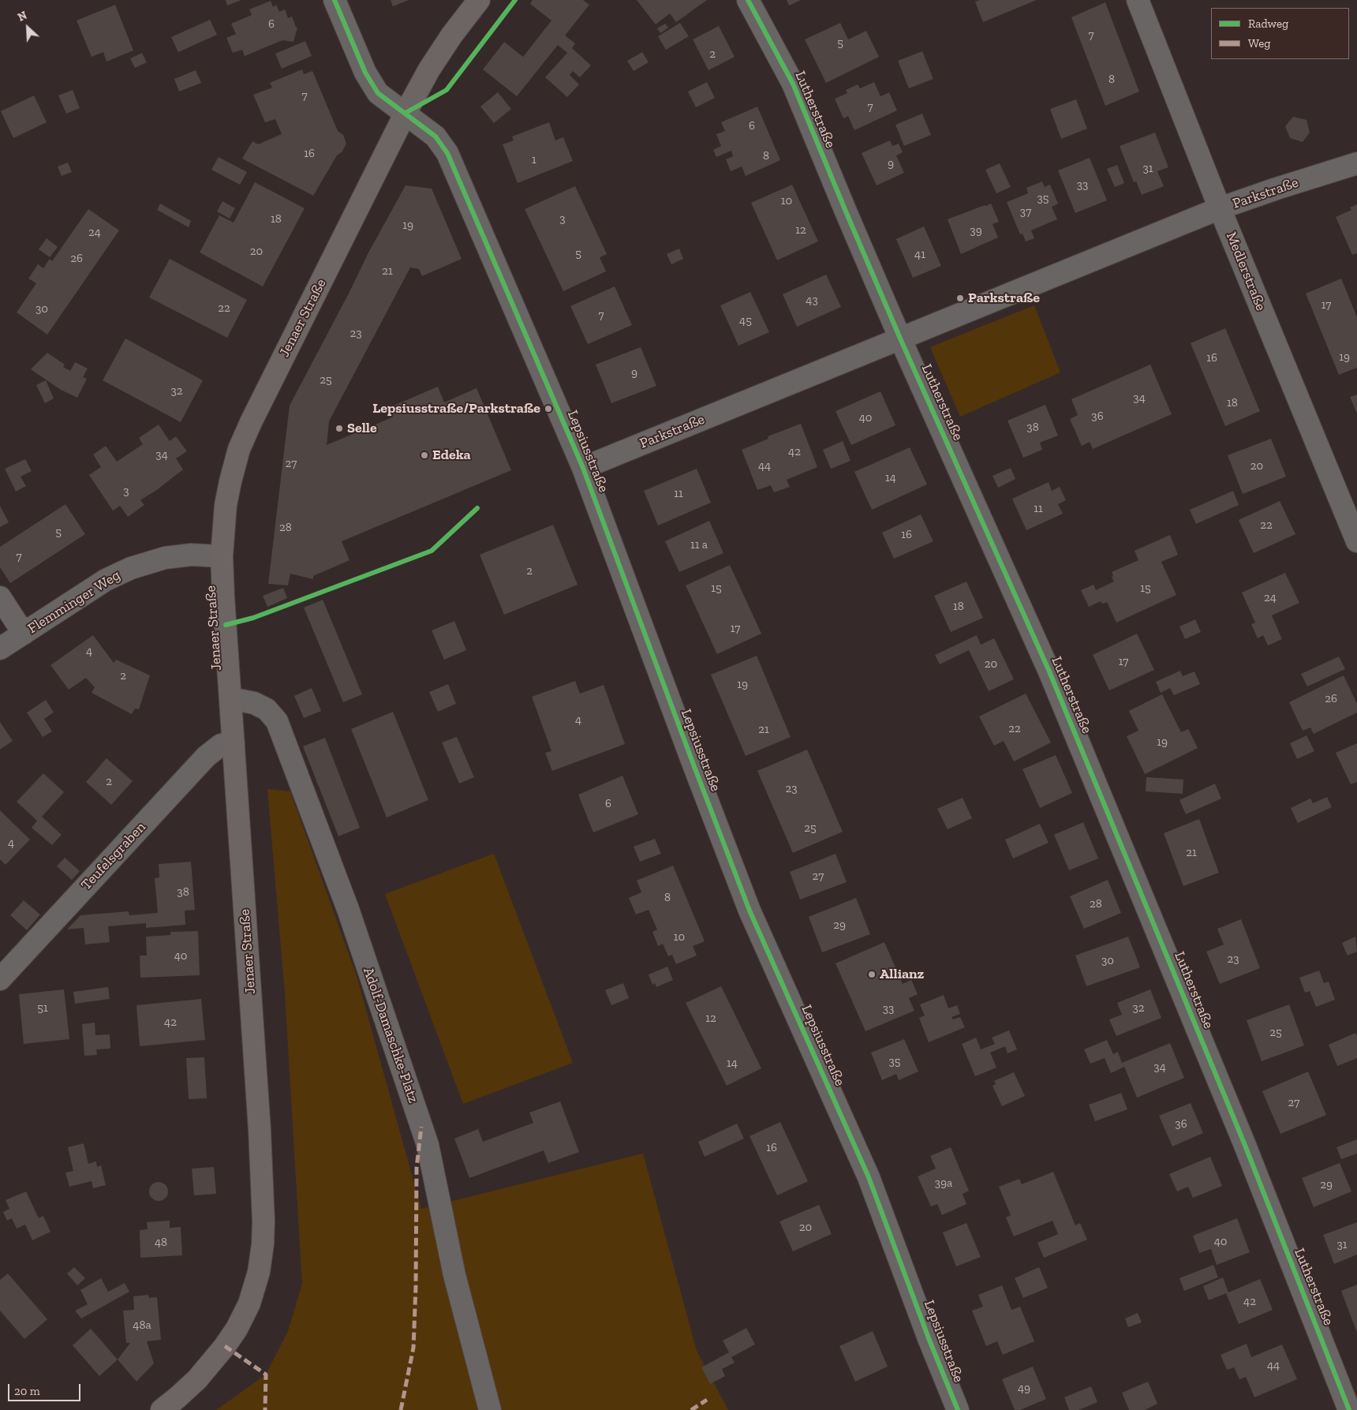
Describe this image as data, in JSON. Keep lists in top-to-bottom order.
{
  "streets": {
    "main road": ["Jenaer Straße"],
    "street": [
      "Lutherstraße",
      "Parkstraße",
      "Medlerstraße",
      "Lepsiusstraße",
      "Flemminger Weg",
      "Teufelsgraben",
      "Adolf-Damaschke-Platz"
    ]
  },
  "crossings": [
    ["Lutherstraße", "Parkstraße"],
    ["Parkstraße", "Medlerstraße"],
    ["Parkstraße", "Lepsiusstraße"],
    ["Jenaer Straße", "Lepsiusstraße"],
    ["Jenaer Straße", "Flemminger Weg"],
    ["Jenaer Straße", "Teufelsgraben"],
    ["Jenaer Straße", "Adolf-Damaschke-Platz"]
  ],
  "places": [
    "Parkstraße",
    "Lepsiusstraße/Parkstraße",
    "Selle",
    "Edeka",
    "Allianz"
  ],
  "house_numbers": [
    "6",
    "7",
    "5",
    "2",
    "8",
    "7",
    "7",
    "6",
    "16",
    "8",
    "1",
    "9",
    "31",
    "33",
    "35",
    "10",
    "37",
    "18",
    "3",
    "19",
    "12",
    "39",
    "24",
    "20",
    "5",
    "41",
    "26",
    "21",
    "43",
    "17",
    "22",
    "30",
    "7",
    "45",
    "23",
    "19",
    "16",
    "9",
    "25",
    "32",
    "34",
    "18",
    "36",
    "40",
    "38",
    "42",
    "34",
    "27",
    "44",
    "20",
    "14",
    "3",
    "11",
    "11",
    "22",
    "28",
    "5",
    "16",
    "11 a",
    "7",
    "2",
    "15",
    "15",
    "24",
    "18",
    "17",
    "4",
    "17",
    "20",
    "2",
    "19",
    "26",
    "4",
    "22",
    "21",
    "19",
    "2",
    "23",
    "6",
    "25",
    "4",
    "21",
    "27",
    "38",
    "8",
    "28",
    "29",
    "10",
    "40",
    "23",
    "30",
    "51",
    "32",
    "33",
    "12",
    "42",
    "25",
    "35",
    "14",
    "34",
    "27",
    "36",
    "16",
    "39a",
    "29",
    "20",
    "40",
    "48",
    "31",
    "42",
    "48a",
    "44",
    "49"
  ],
  "legend": ["Radweg", "Weg"],
  "scale_bar": "20 m",
  "north": "top left"
}
